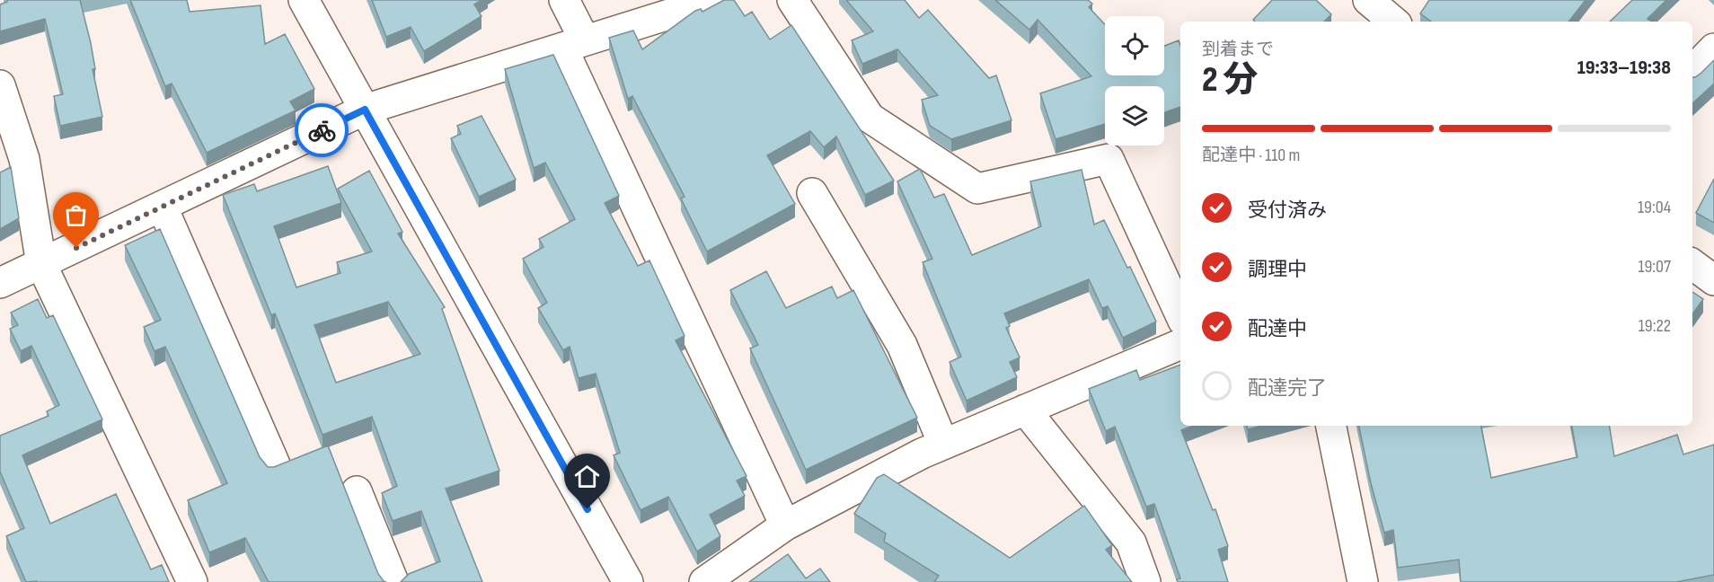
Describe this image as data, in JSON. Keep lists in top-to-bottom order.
{
  "page": {
    "heading": ["2 分", "到着まで", "19:33–19:38"],
    "bar": "配達中 · 110 m",
    "list": [
      ["受付済み", "19:04"],
      ["調理中", "19:07"],
      ["配達中", "19:22"],
      "配達完了"
    ]
  }
}
